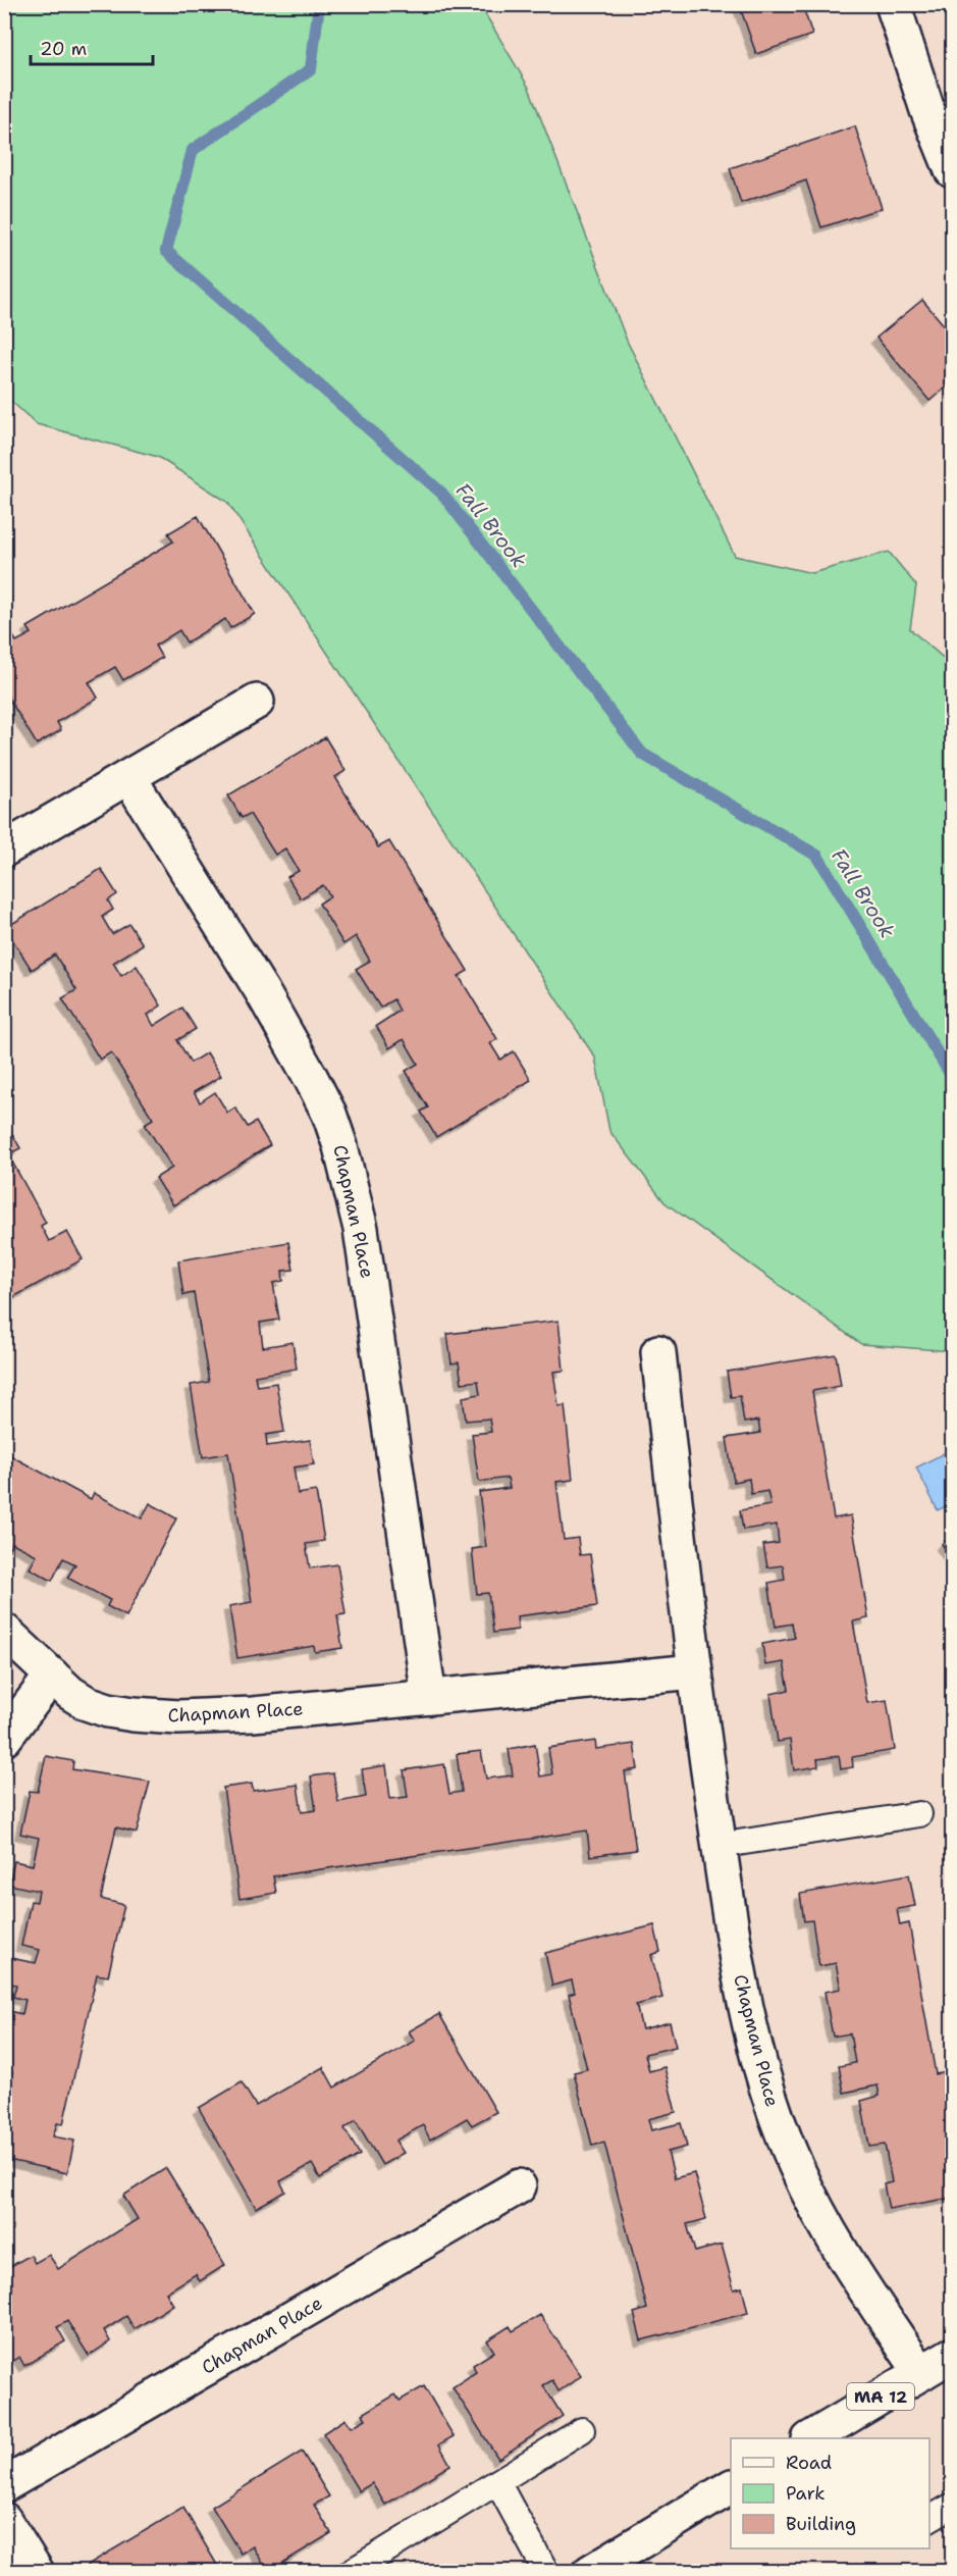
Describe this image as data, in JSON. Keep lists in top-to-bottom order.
{
  "streets": {
    "street": ["Chapman Place", "MA 12"]
  },
  "crossings": [
    ["Chapman Place", "MA 12"]
  ],
  "water": ["Fall Brook"],
  "legend": ["Road", "Park", "Building"],
  "scale_bar": "20 m"
}
